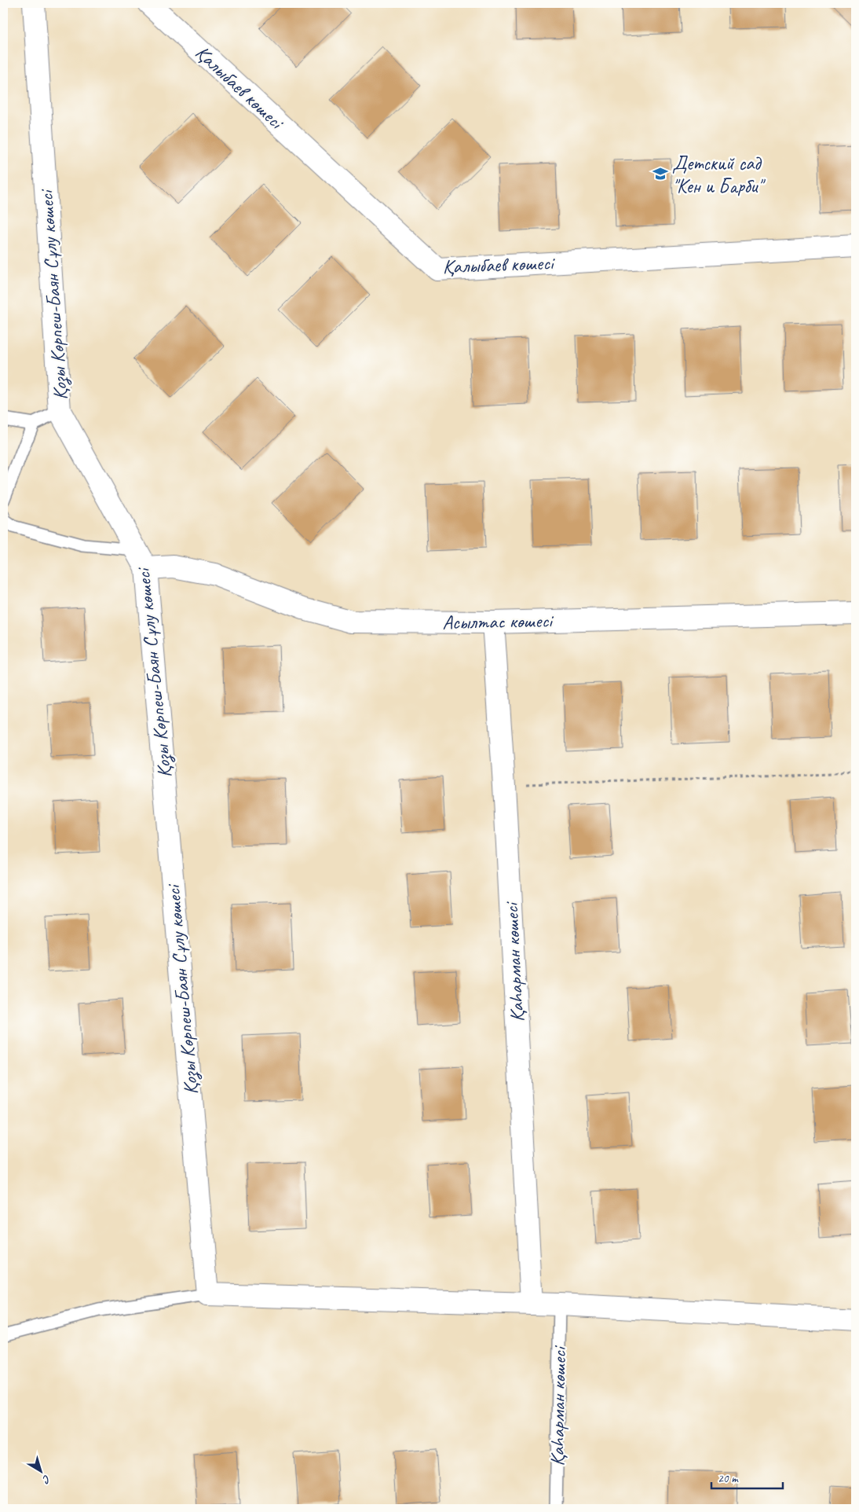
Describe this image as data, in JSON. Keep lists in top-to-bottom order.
{
  "streets": {
    "street": [
      "Қалыбаев көшесі",
      "Қозы Көрпеш-Баян Сұлу көшесі",
      "Асылтас көшесі",
      "Қаһарман көшесі"
    ]
  },
  "crossings": [
    ["Қозы Көрпеш-Баян Сұлу көшесі", "Асылтас көшесі"],
    ["Асылтас көшесі", "Қаһарман көшесі"]
  ],
  "places": {
    "school or university": ["Детский сад \"Кен и Барби\""]
  },
  "scale_bar": "20 m",
  "north": "bottom right"
}
